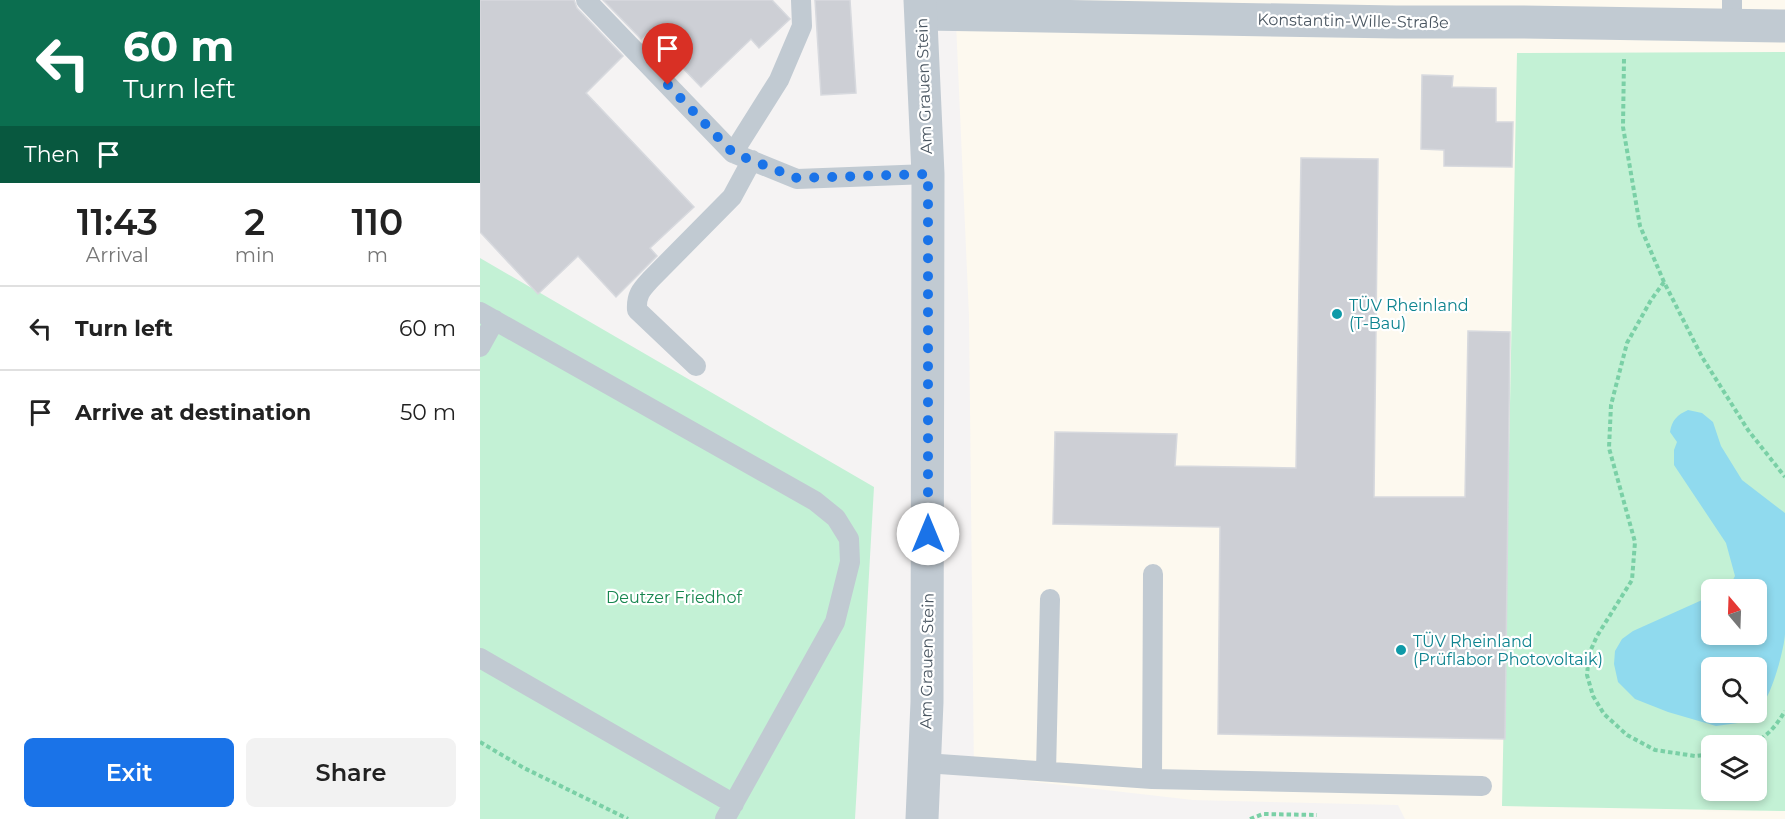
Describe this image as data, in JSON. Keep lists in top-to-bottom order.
{
  "streets": {
    "street": ["Konstantin-Wille-Straße", "Am Grauen Stein"]
  },
  "crossings": [
    ["Konstantin-Wille-Straße", "Am Grauen Stein"]
  ],
  "parks": ["Deutzer Friedhof"],
  "places": ["TÜV Rheinland (T-Bau)", "TÜV Rheinland (Prüflabor Photovoltaik)"],
  "north": "top",
  "page": {
    "turn": ["60 m", "Turn left"],
    "then": "Then",
    "eta": [
      "11:43",
      "Arrival",
      "2",
      "min",
      "110",
      "m"
    ],
    "list": [
      {
        "name": "Turn left",
        "value": "60 m"
      },
      {
        "name": "Arrive at destination",
        "value": "50 m"
      }
    ],
    "buttons": ["Exit", "Share"]
  }
}
